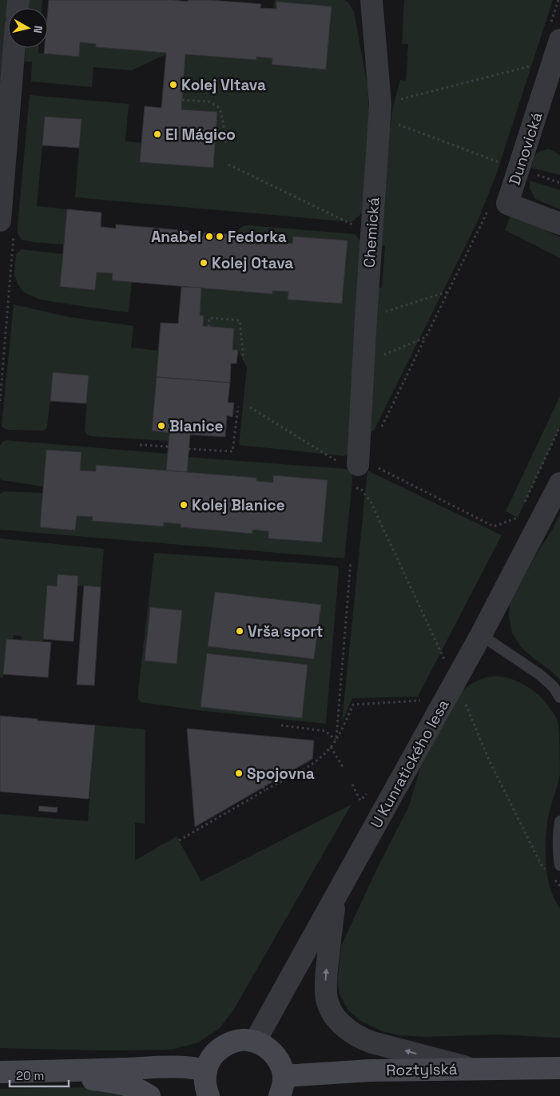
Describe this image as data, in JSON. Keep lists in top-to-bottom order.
{
  "streets": {
    "main road": ["Roztylská"],
    "street": ["Dunovická", "Chemická", "U Kunratického lesa"]
  },
  "places": [
    "Kolej Vltava",
    "El Mágico",
    "Anabel",
    "Fedorka",
    "Kolej Otava",
    "Blanice",
    "Kolej Blanice",
    "Vrša sport",
    "Spojovna"
  ],
  "scale_bar": "20 m",
  "north": "right"
}
